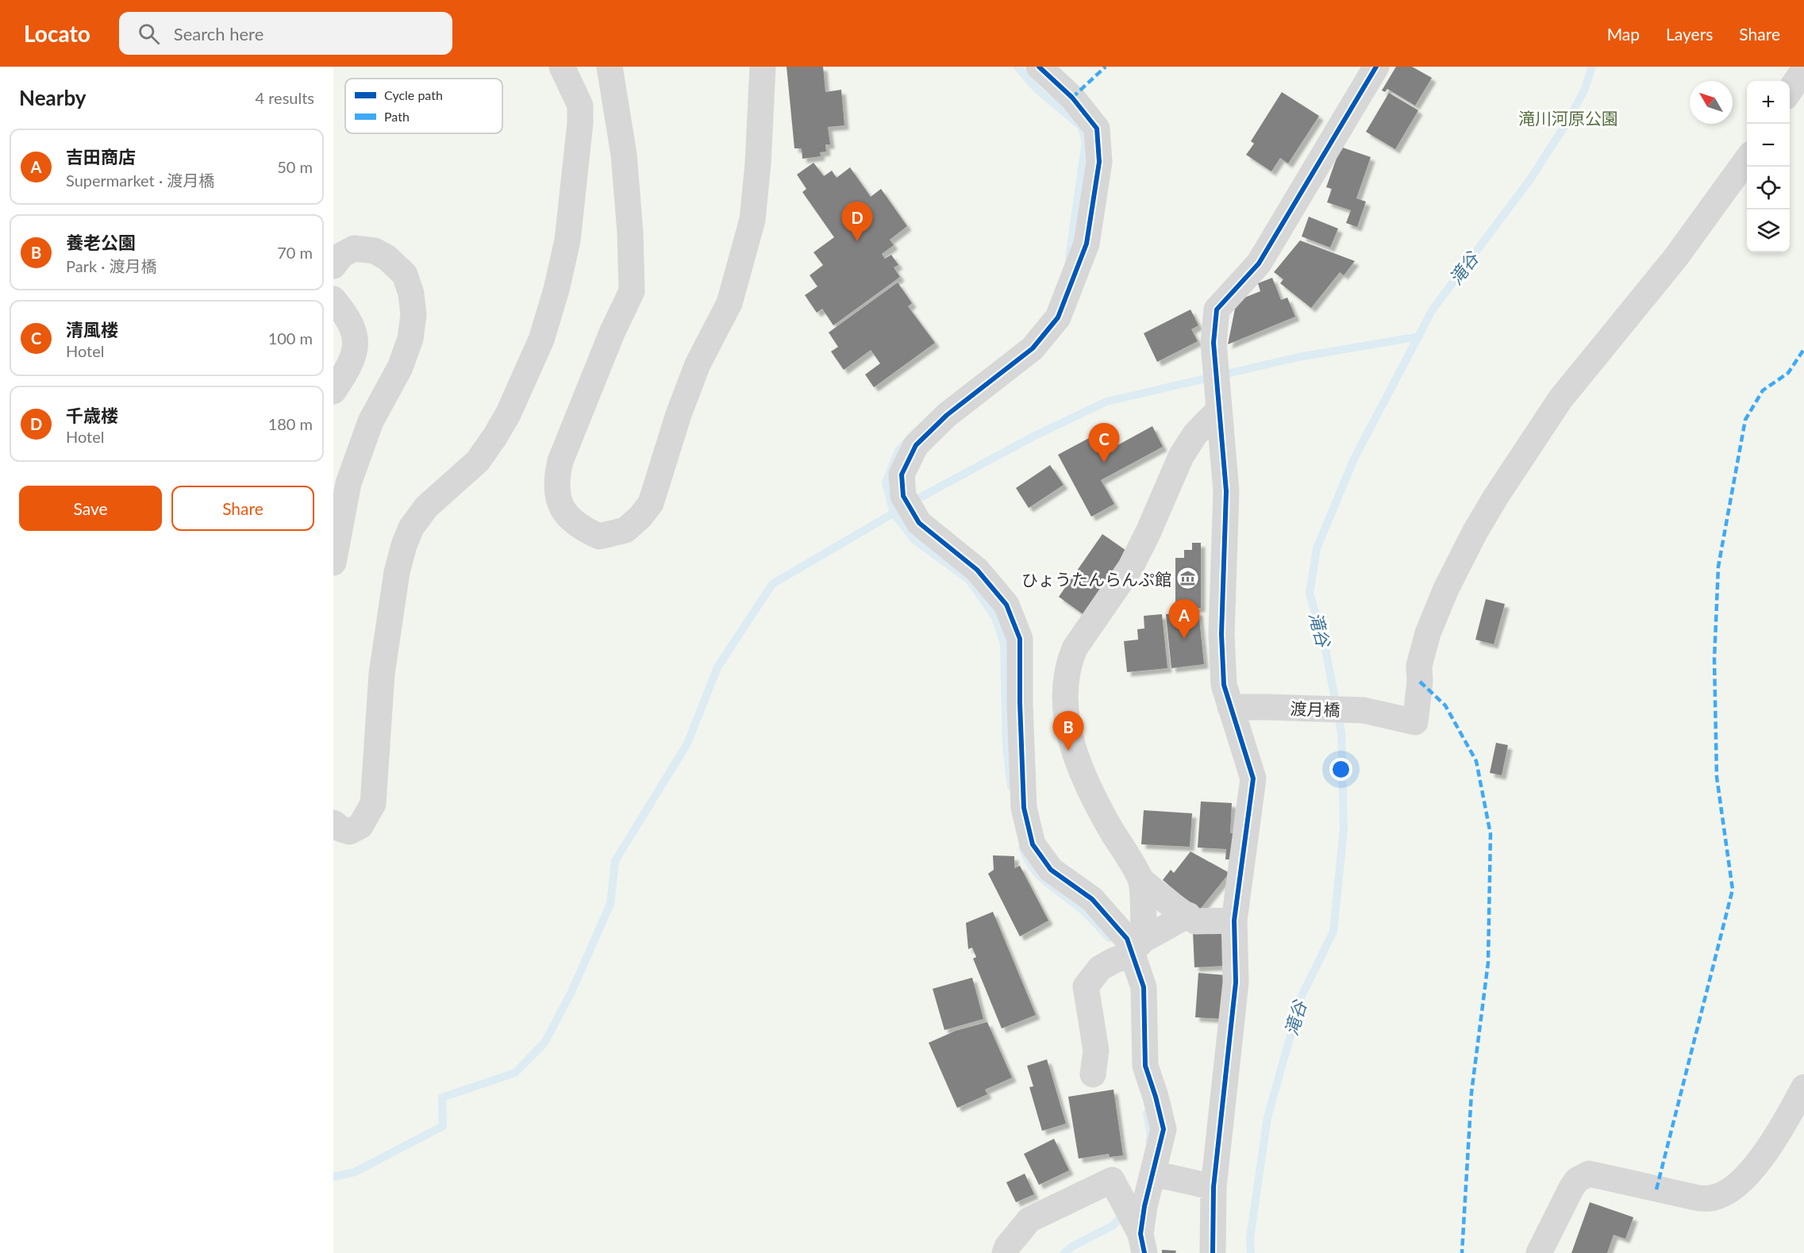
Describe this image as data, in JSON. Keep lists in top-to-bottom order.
{
  "streets": {
    "street": ["渡月橋"]
  },
  "water": ["滝谷"],
  "parks": ["滝川河原公園"],
  "places": {
    "museum": ["ひょうたんらんぷ館"]
  },
  "legend": ["Cycle path", "Path"],
  "north": "top left",
  "page": {
    "header": "Locato",
    "search": "Search here",
    "nav": ["Map", "Layers", "Share"],
    "heading": ["Nearby", "4 results"],
    "map_buttons": ["+", "−"],
    "list": [
      {
        "mark": "A",
        "name": "吉田商店",
        "note": "Supermarket · 渡月橋",
        "value": "50 m"
      },
      {
        "mark": "B",
        "name": "養老公園",
        "note": "Park · 渡月橋",
        "value": "70 m"
      },
      {
        "mark": "C",
        "name": "清風楼",
        "note": "Hotel",
        "value": "100 m"
      },
      {
        "mark": "D",
        "name": "千歳楼",
        "note": "Hotel",
        "value": "180 m"
      }
    ],
    "pins": [
      "D",
      "C",
      "A",
      "B"
    ],
    "buttons": ["Save", "Share"]
  }
}
